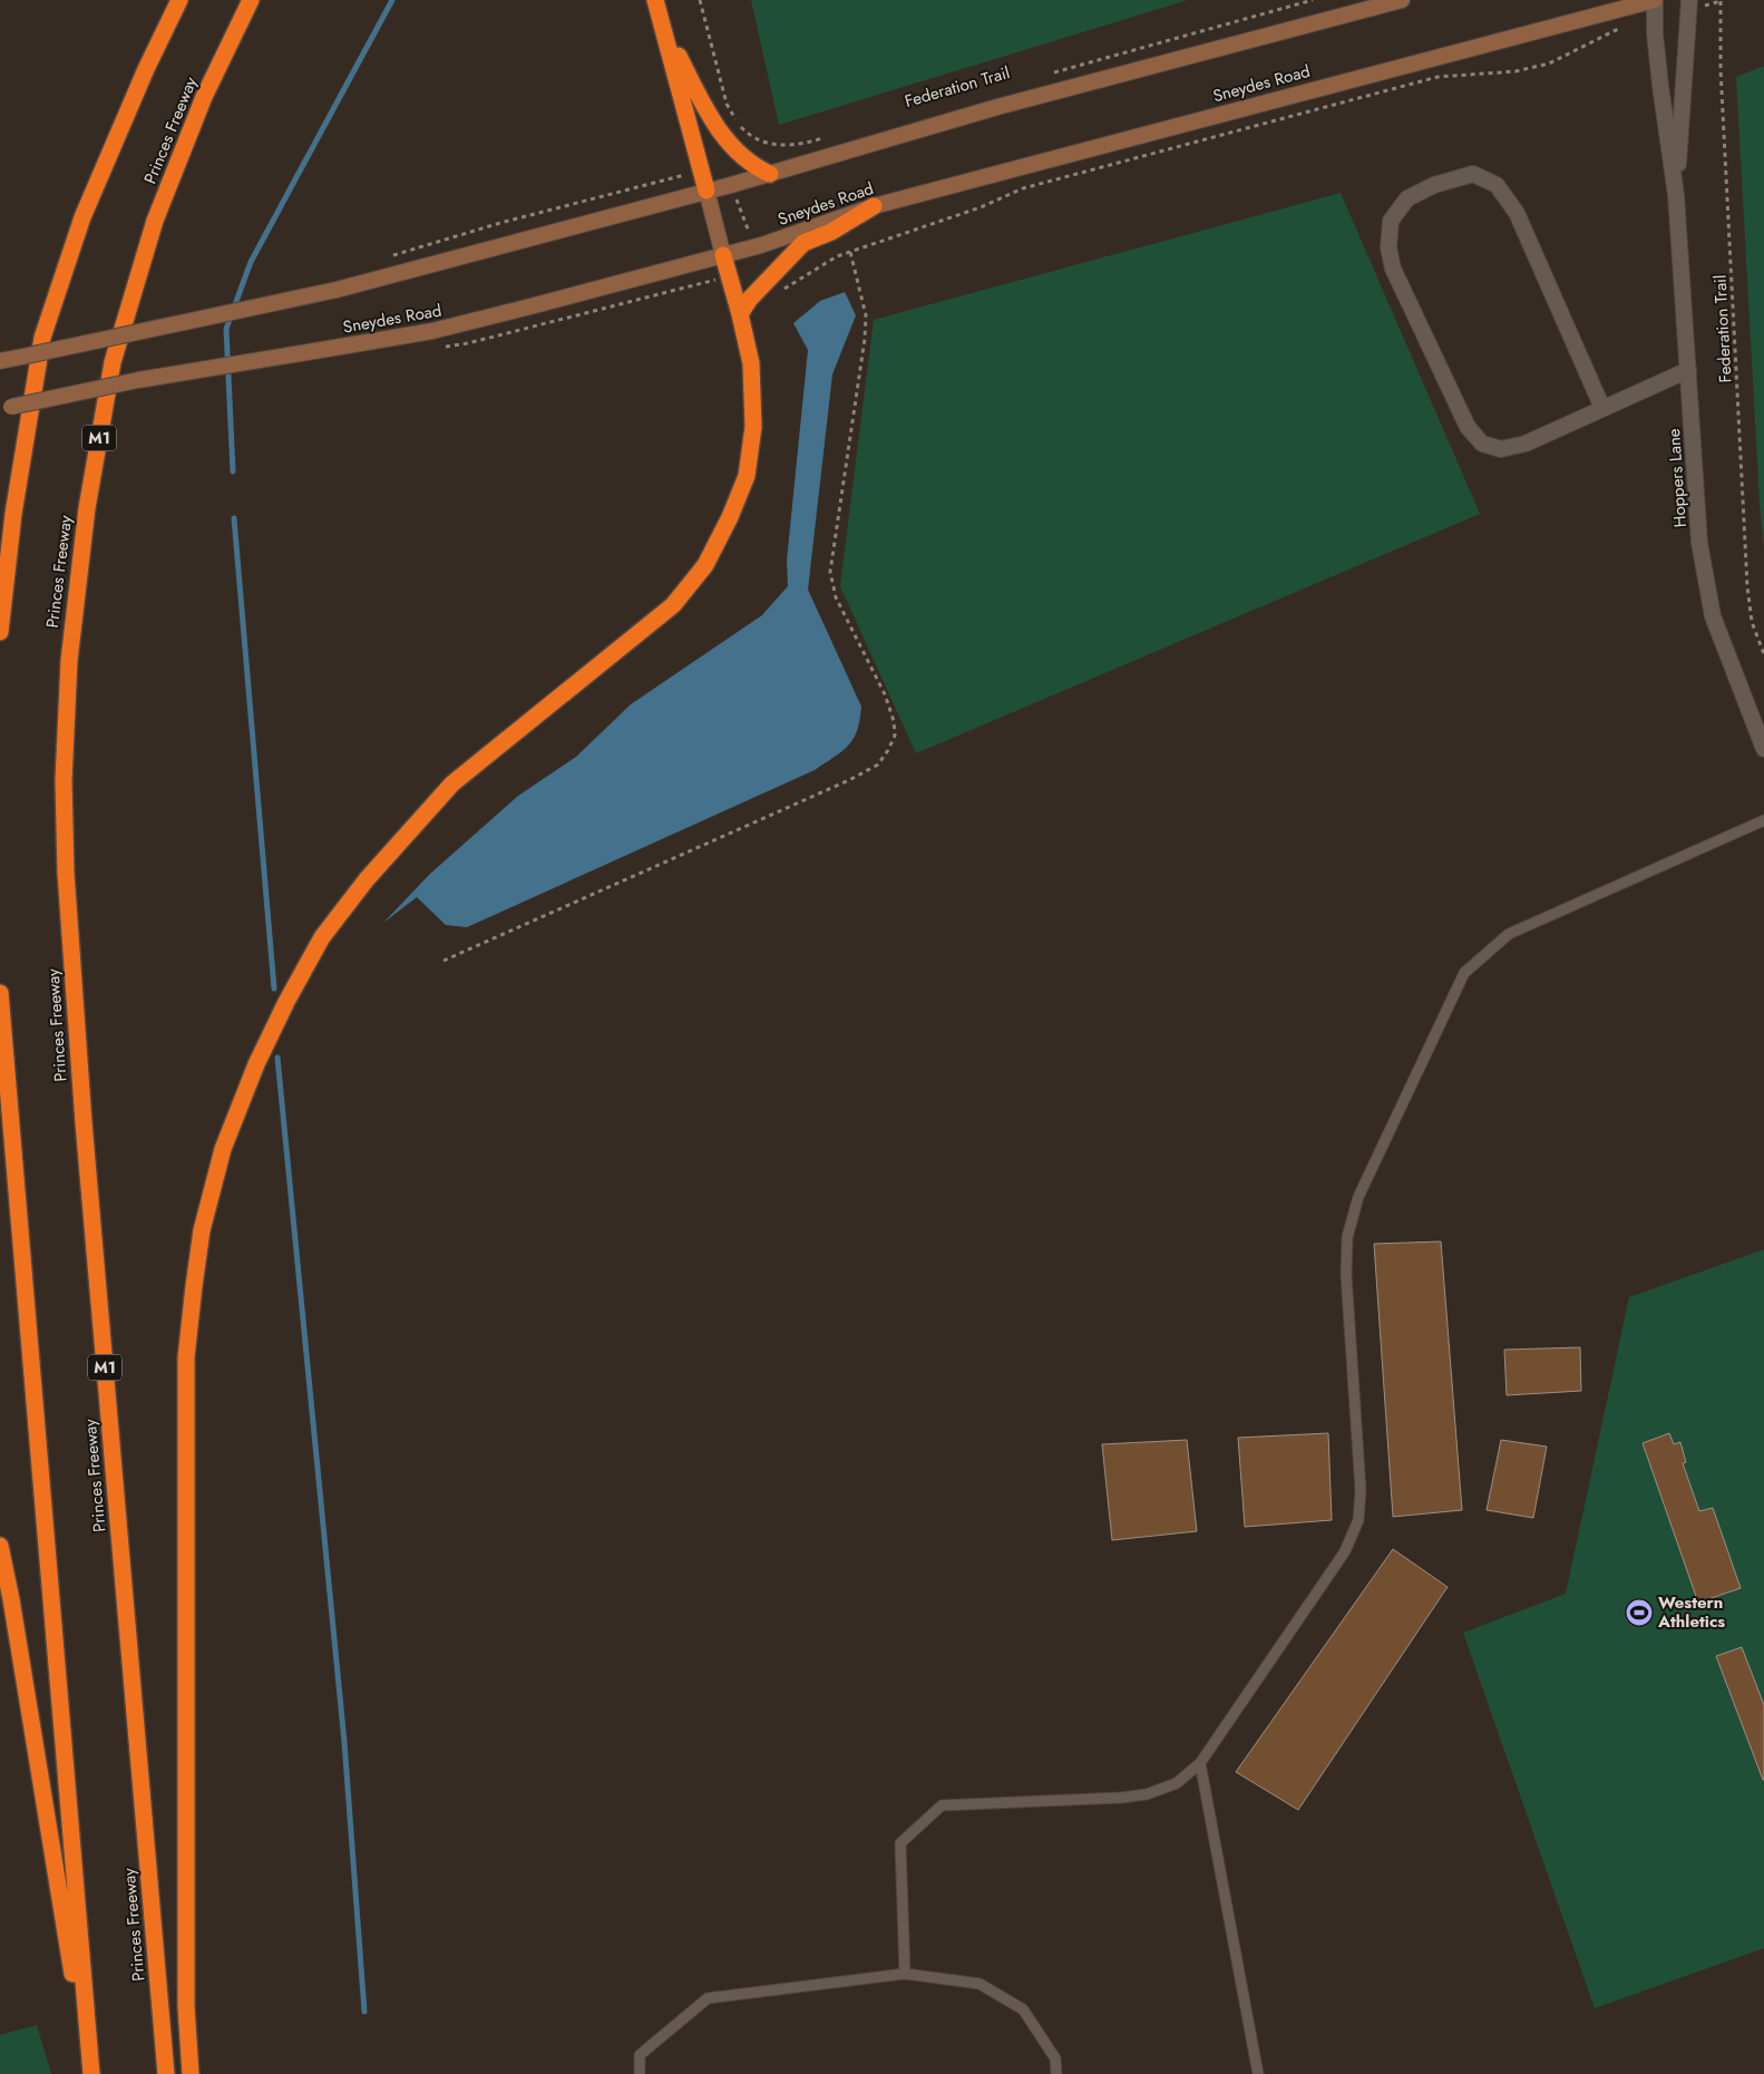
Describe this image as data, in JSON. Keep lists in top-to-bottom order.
{
  "streets": {
    "highway": ["Princes Freeway", "M1"],
    "main road": ["Sneydes Road"],
    "street": ["Hoppers Lane"],
    "path": ["Federation Trail"]
  },
  "crossings": [
    ["Sneydes Road", "Hoppers Lane"]
  ],
  "places": {
    "sports": ["Western Athletics"]
  }
}
